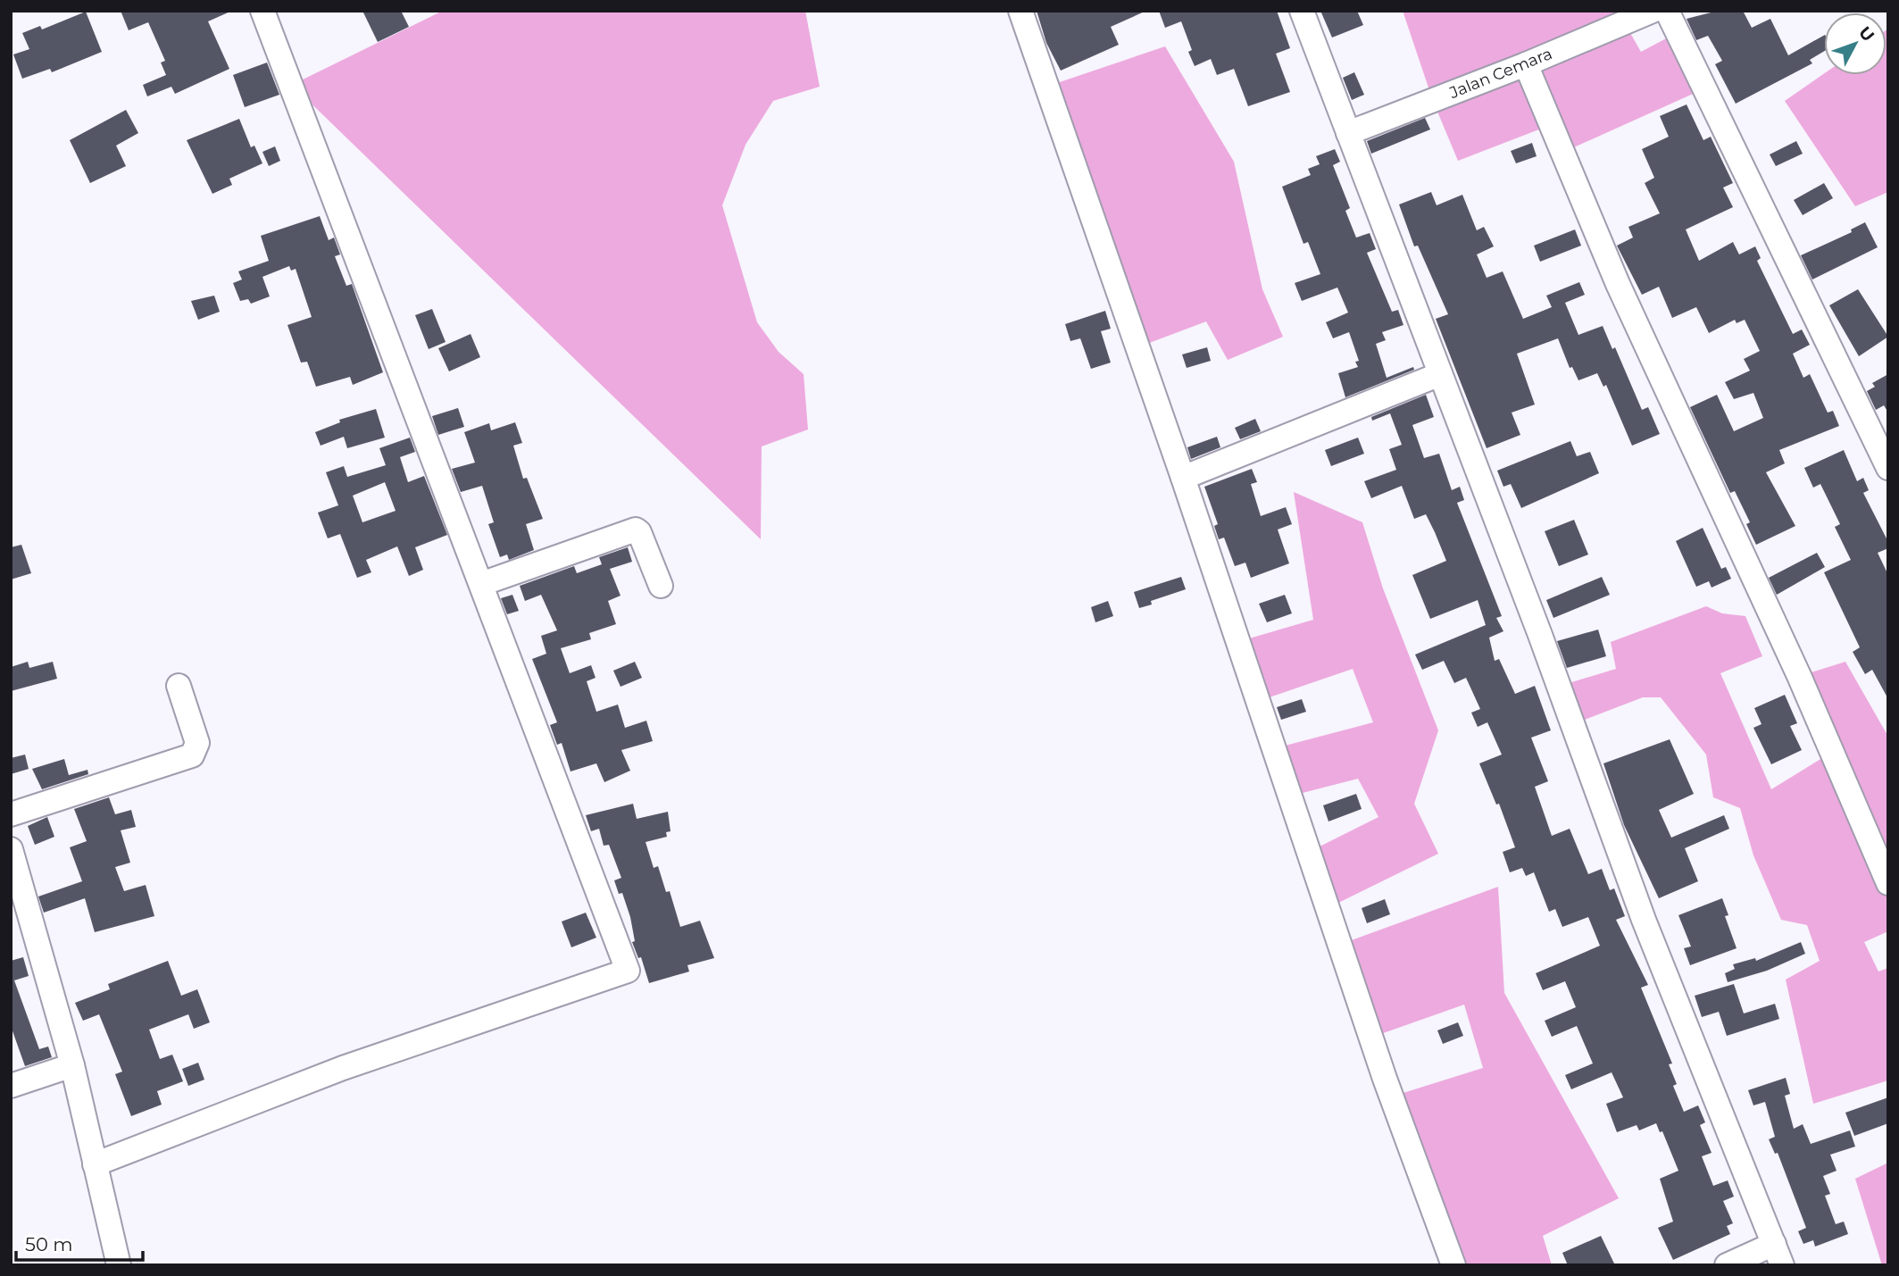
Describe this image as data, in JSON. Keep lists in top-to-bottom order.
{
  "streets": {
    "street": ["Jalan Cemara"]
  },
  "scale_bar": "50 m",
  "north": "top right"
}
